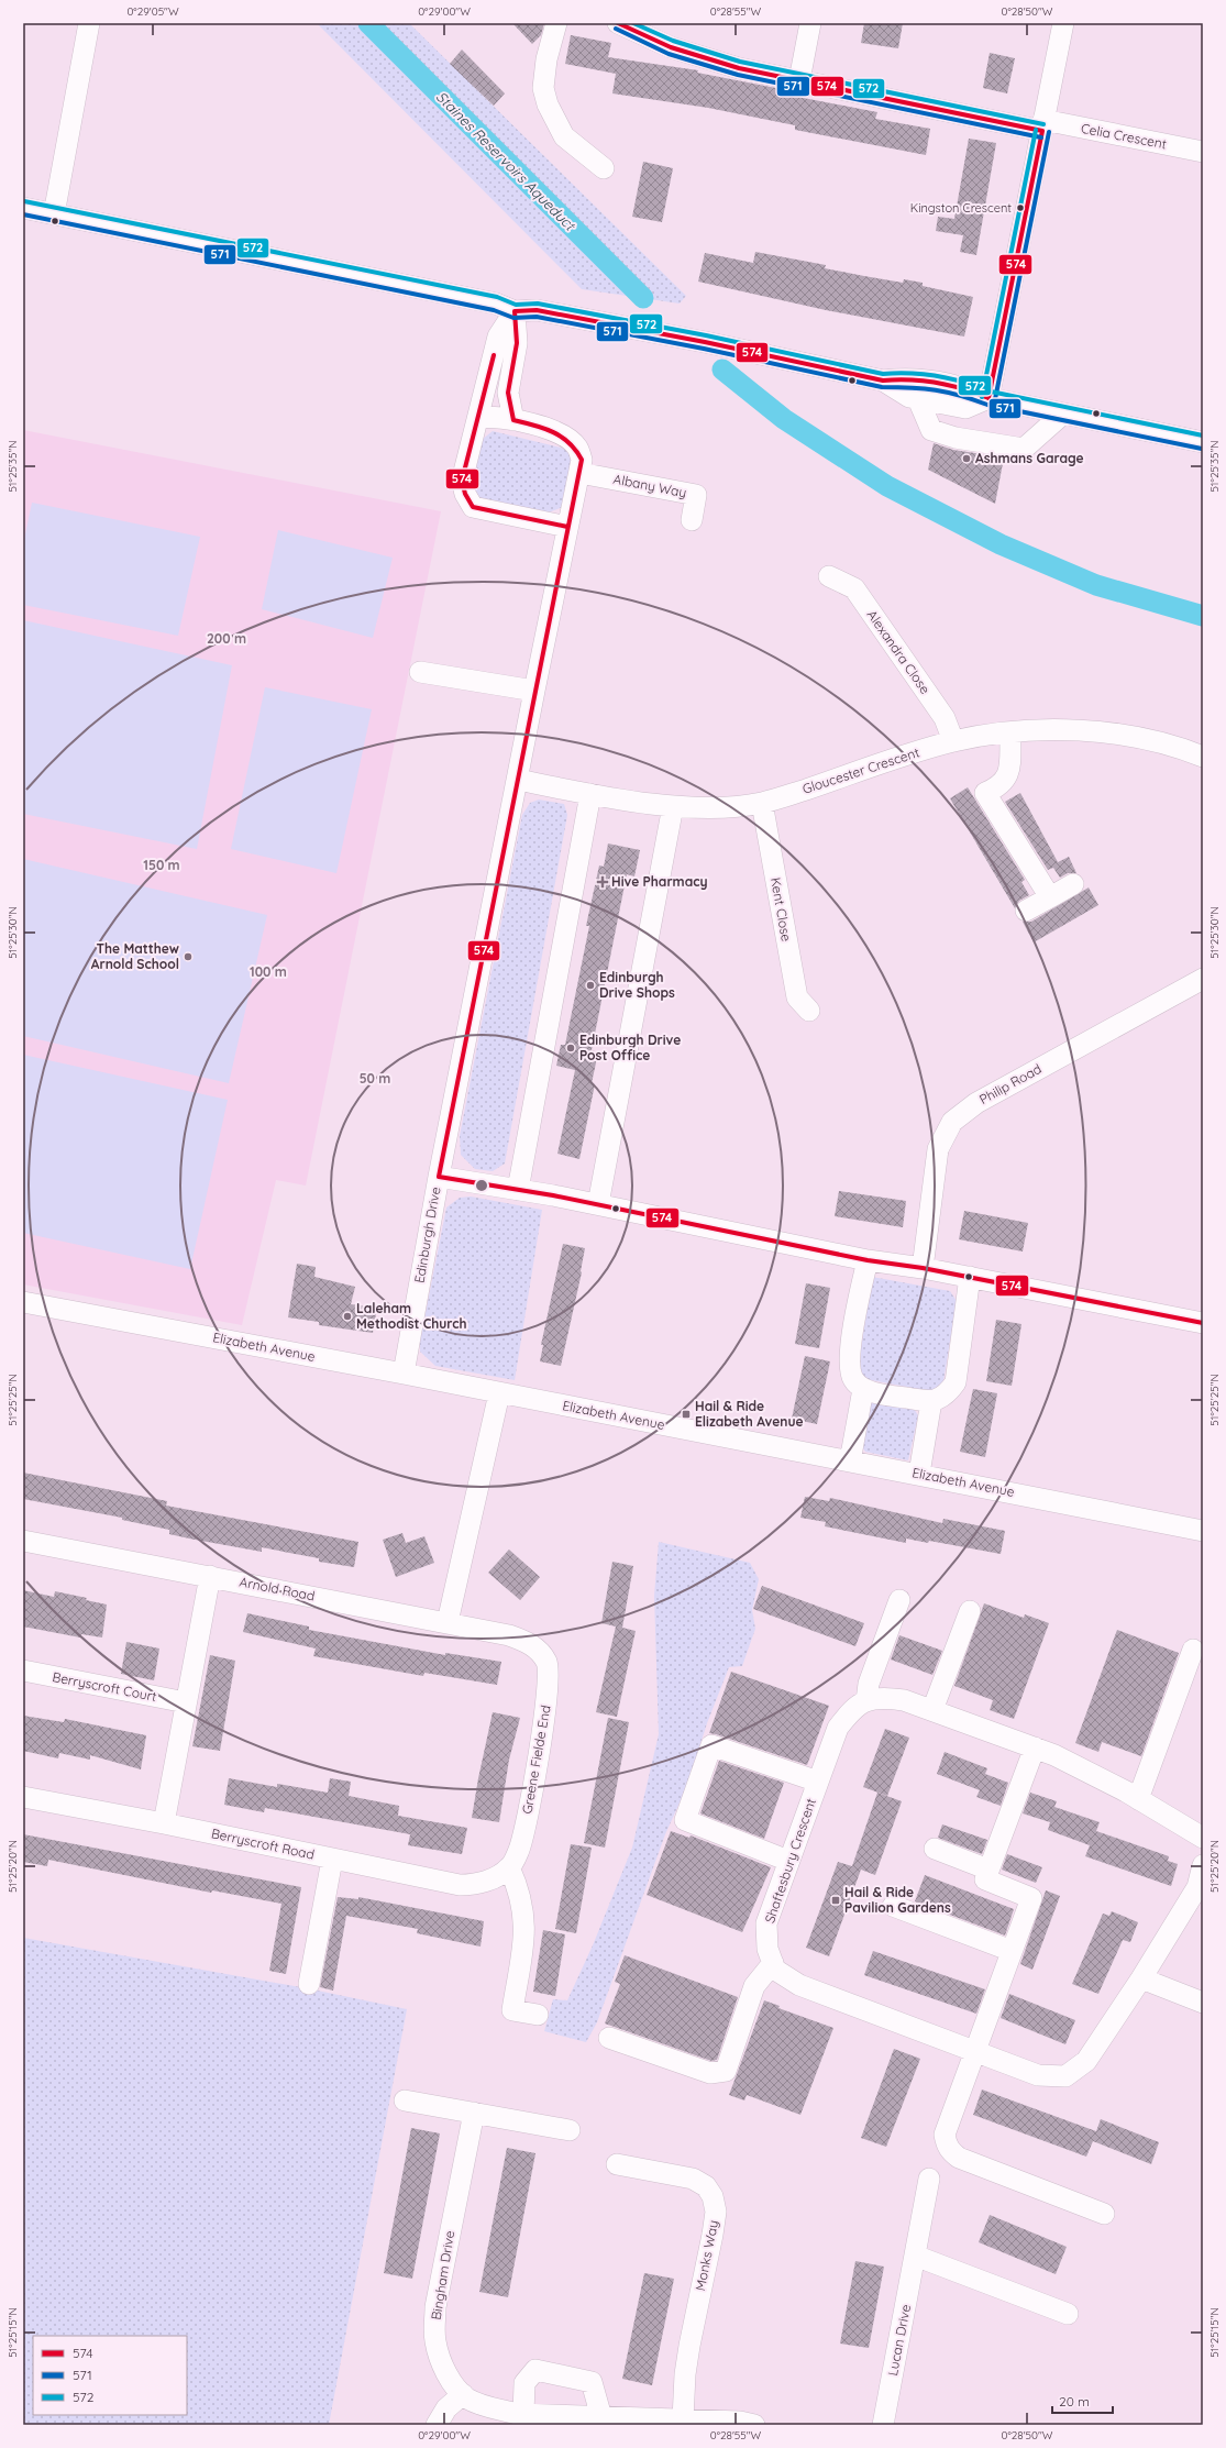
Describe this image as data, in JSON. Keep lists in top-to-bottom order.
{
  "streets": {
    "street": [
      "Celia Crescent",
      "Albany Way",
      "Alexandra Close",
      "Gloucester Crescent",
      "Kent Close",
      "Philip Road",
      "Edinburgh Drive",
      "Elizabeth Avenue",
      "Arnold Road",
      "Berryscroft Court",
      "Greene Fielde End",
      "Berryscroft Road",
      "Shaftesbury Crescent",
      "Monks Way",
      "Bingham Drive",
      "Lucan Drive"
    ]
  },
  "crossings": [
    ["Albany Way", "Edinburgh Drive"],
    ["Alexandra Close", "Gloucester Crescent"],
    ["Gloucester Crescent", "Kent Close"],
    ["Gloucester Crescent", "Edinburgh Drive"],
    ["Edinburgh Drive", "Elizabeth Avenue"],
    ["Arnold Road", "Greene Fielde End"],
    ["Greene Fielde End", "Berryscroft Road"],
    ["Monks Way", "Bingham Drive"]
  ],
  "water": ["Staines Reservoirs Aqueduct"],
  "places": {
    "other": [
      "Kingston Crescent",
      "Ashmans Garage",
      "The Matthew Arnold School",
      "Edinburgh Drive Shops",
      "Edinburgh Drive Post Office",
      "Laleham Methodist Church"
    ],
    "health": ["Hive Pharmacy"],
    "transit": ["Hail & Ride Elizabeth Avenue", "Hail & Ride Pavilion Gardens"]
  },
  "lines": ["transit line 574", "transit line 572", "transit line 571"],
  "legend": ["574", "571", "572"],
  "scale_bar": "20 m",
  "coordinates": [
    "0°29'05\"W",
    "0°29'00\"W",
    "0°28'55\"W",
    "0°28'50\"W",
    "51°25'35\"N",
    "51°25'30\"N",
    "51°25'25\"N",
    "51°25'20\"N",
    "51°25'15\"N"
  ],
  "rings": [
    "200 m",
    "150 m",
    "100 m",
    "50 m"
  ]
}
